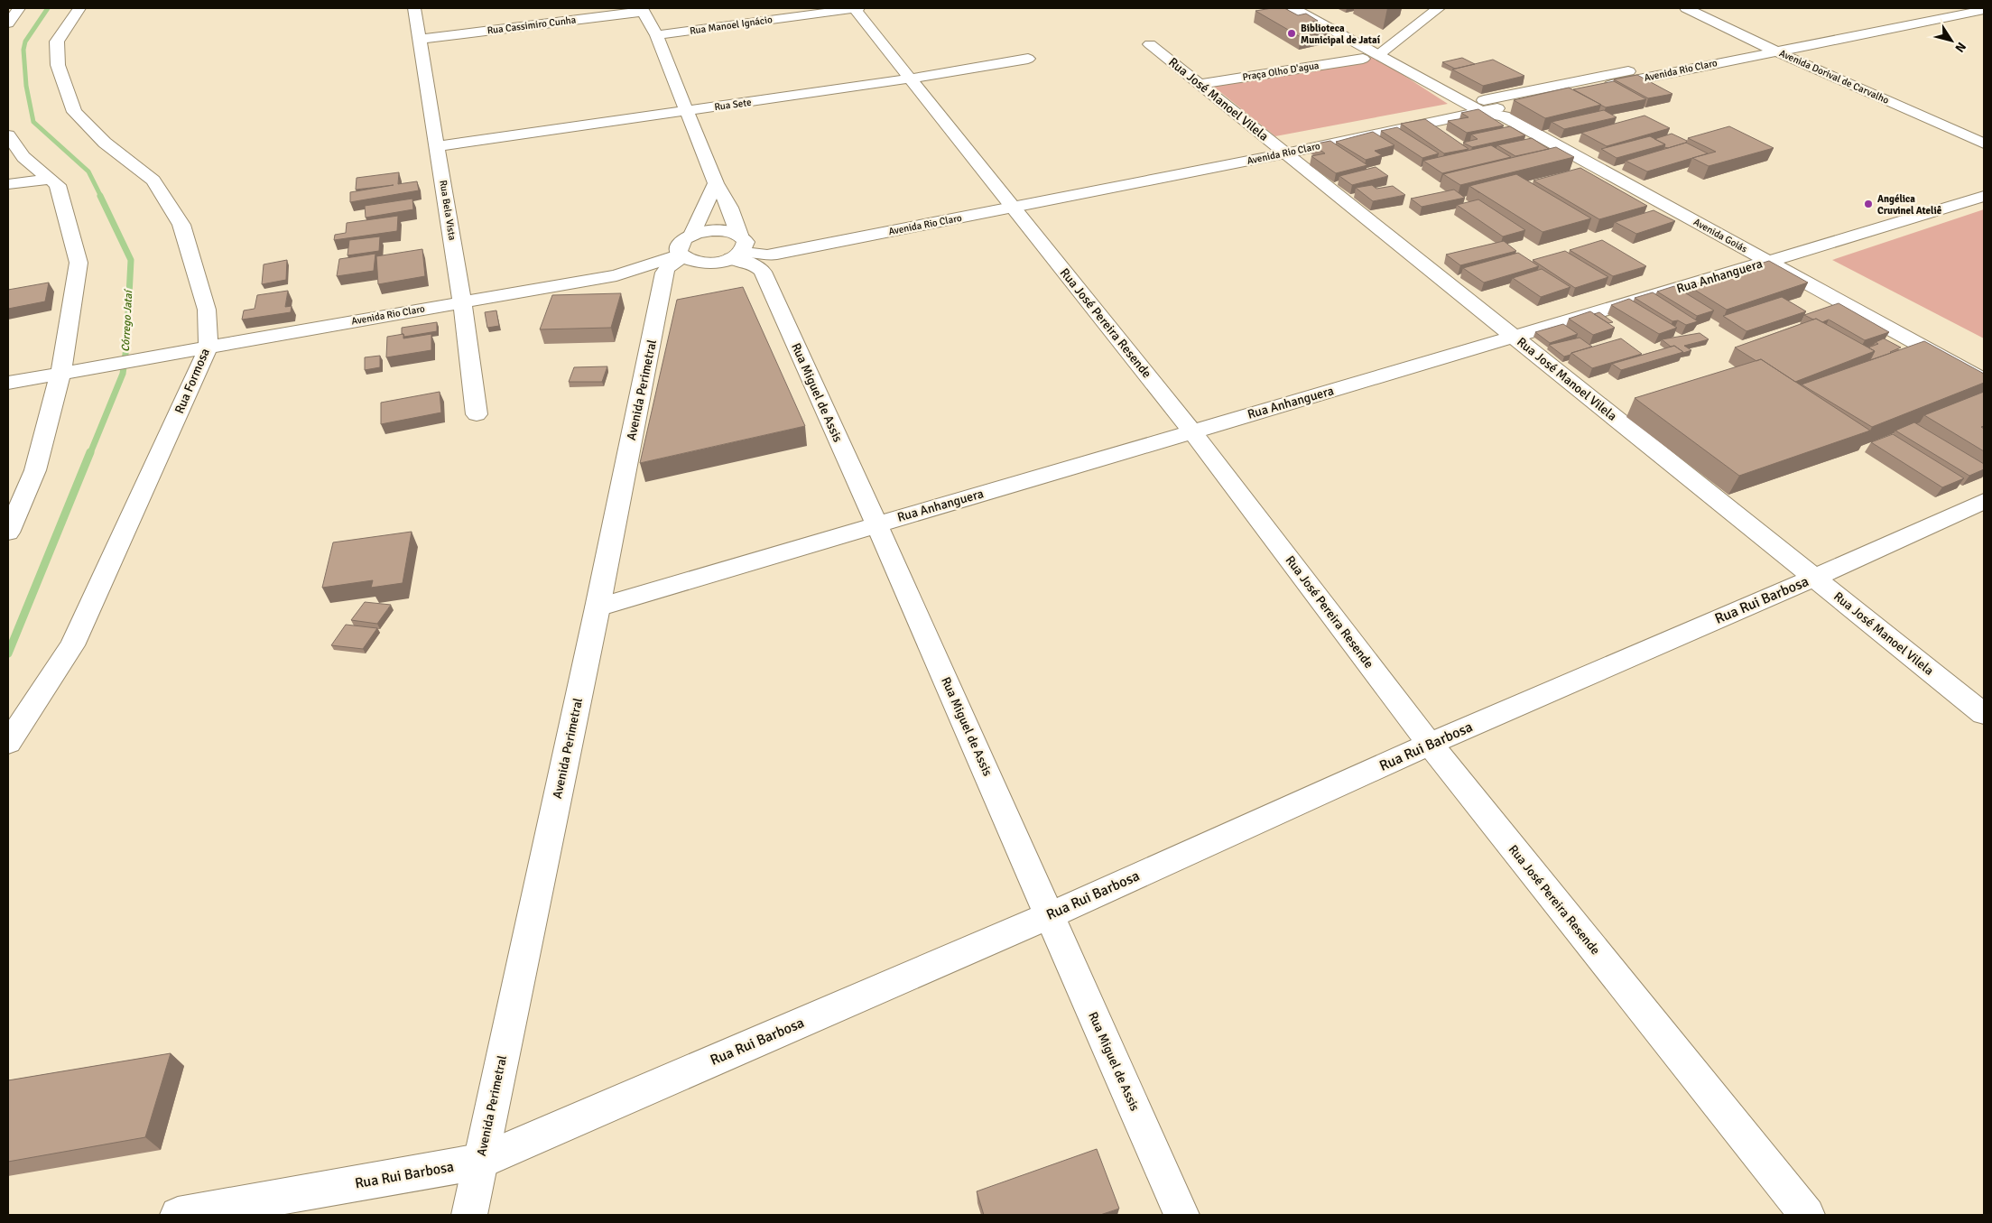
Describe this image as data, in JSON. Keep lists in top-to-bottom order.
{
  "streets": {
    "street": [
      "Rua Cassimiro Cunha",
      "Rua Manoel Ignácio",
      "Avenida Rio Claro",
      "Praça Olho D'agua",
      "Avenida Dorival de Carvalho",
      "Rua José Manoel Vilela",
      "Rua Sete",
      "Rua Bela Vista",
      "Avenida Goiás",
      "Rua Anhanguera",
      "Rua José Pereira Resende",
      "Rua Formosa",
      "Avenida Perimetral",
      "Rua Miguel de Assis",
      "Rua Rui Barbosa"
    ]
  },
  "crossings": [
    ["Rua Cassimiro Cunha", "Rua Bela Vista"],
    ["Rua Manoel Ignácio", "Rua José Pereira Resende"],
    ["Avenida Rio Claro", "Avenida Dorival de Carvalho"],
    ["Avenida Rio Claro", "Rua José Manoel Vilela"],
    ["Avenida Rio Claro", "Rua Bela Vista"],
    ["Avenida Rio Claro", "Avenida Goiás"],
    ["Avenida Rio Claro", "Rua José Pereira Resende"],
    ["Avenida Rio Claro", "Rua Formosa"],
    ["Avenida Rio Claro", "Avenida Perimetral"],
    ["Avenida Rio Claro", "Rua Miguel de Assis"],
    ["Praça Olho D'agua", "Rua José Manoel Vilela"],
    ["Praça Olho D'agua", "Avenida Goiás"],
    ["Rua José Manoel Vilela", "Rua Anhanguera"],
    ["Rua José Manoel Vilela", "Rua Rui Barbosa"],
    ["Rua Sete", "Rua Bela Vista"],
    ["Rua Sete", "Rua José Pereira Resende"],
    ["Avenida Goiás", "Rua Anhanguera"],
    ["Rua Anhanguera", "Rua José Pereira Resende"],
    ["Rua Anhanguera", "Avenida Perimetral"],
    ["Rua Anhanguera", "Rua Miguel de Assis"],
    ["Rua José Pereira Resende", "Rua Rui Barbosa"],
    ["Avenida Perimetral", "Rua Rui Barbosa"],
    ["Rua Miguel de Assis", "Rua Rui Barbosa"]
  ],
  "water": ["Córrego Jataí"],
  "places": ["Biblioteca Municipal de Jataí", "Angélica Cruvinel Ateliê"],
  "north": "bottom right"
}
